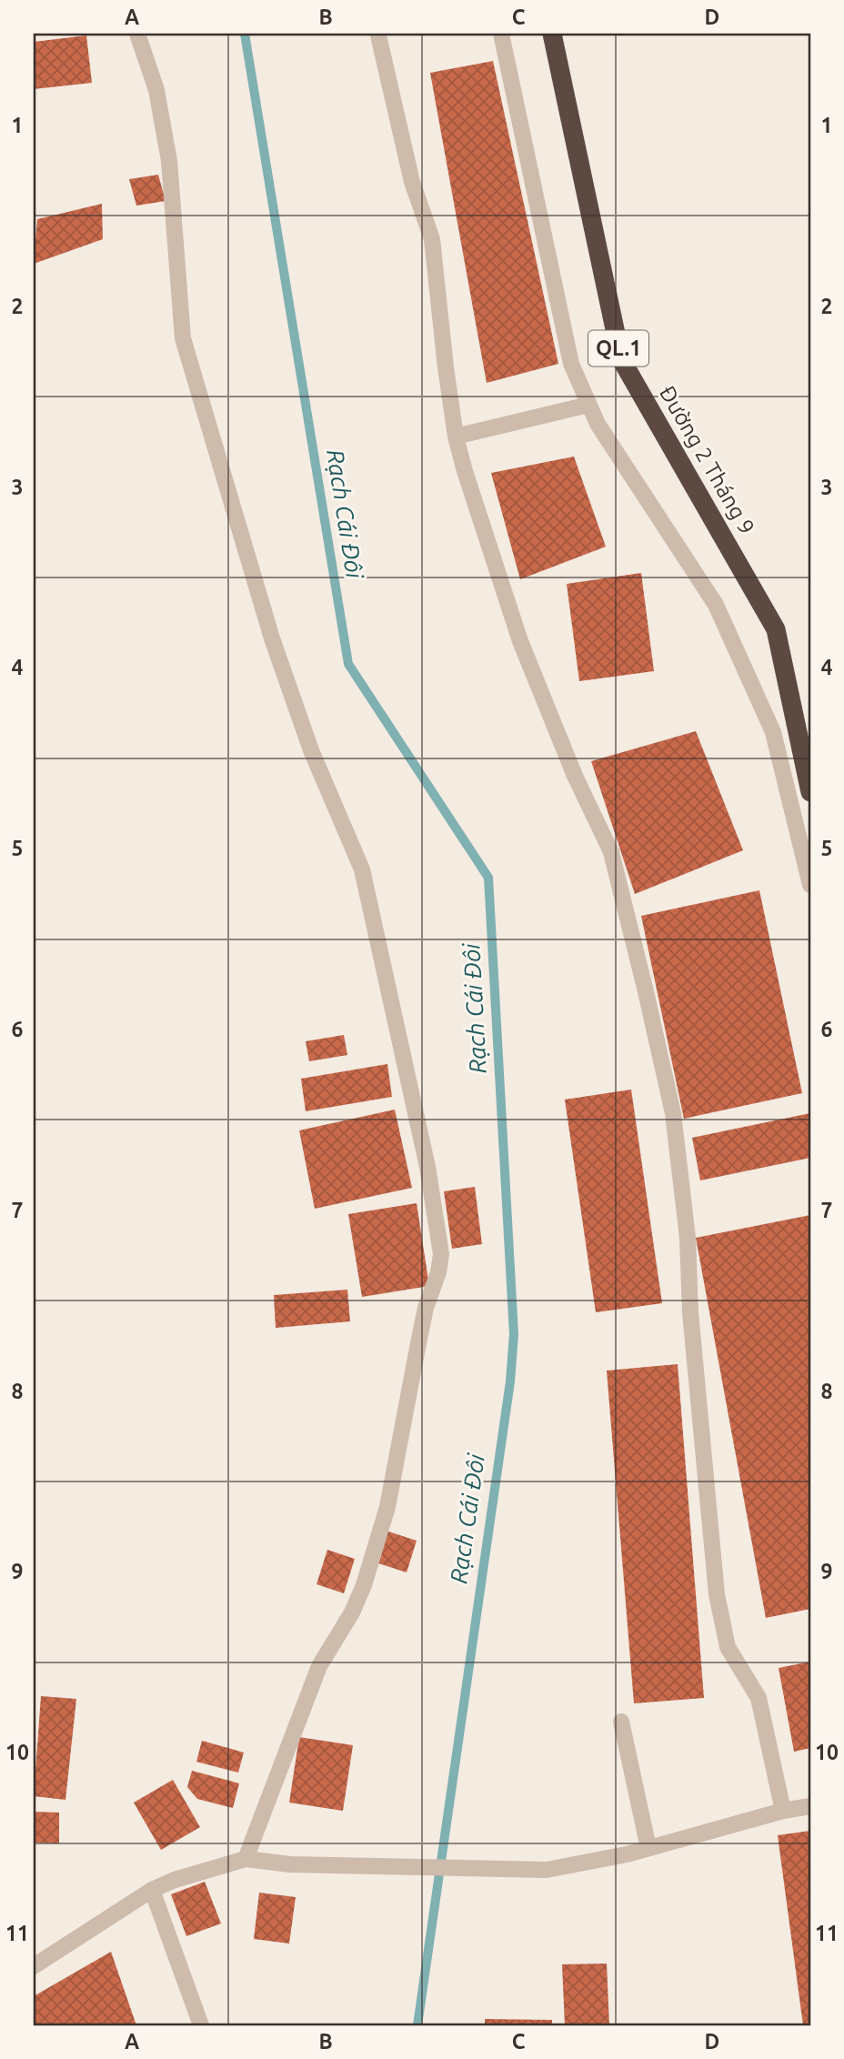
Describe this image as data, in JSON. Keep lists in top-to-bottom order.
{
  "streets": {
    "highway": ["QL.1", "Đường 2 Tháng 9"]
  },
  "water": ["Rạch Cái Đôi"],
  "grid": {
    "columns": [
      "A",
      "B",
      "C",
      "D"
    ],
    "rows": [
      "1",
      "2",
      "3",
      "4",
      "5",
      "6",
      "7",
      "8",
      "9",
      "10",
      "11"
    ]
  }
}
